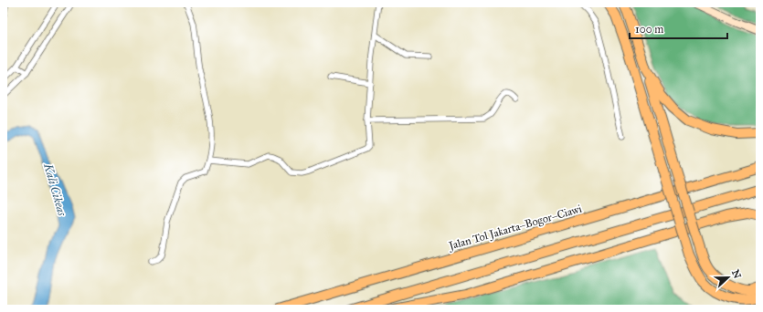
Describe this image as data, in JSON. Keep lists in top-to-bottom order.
{
  "streets": {
    "highway": ["Jalan Tol Jakarta–Bogor–Ciawi"]
  },
  "water": ["Kali Cikeas"],
  "scale_bar": "100 m",
  "north": "right"
}
